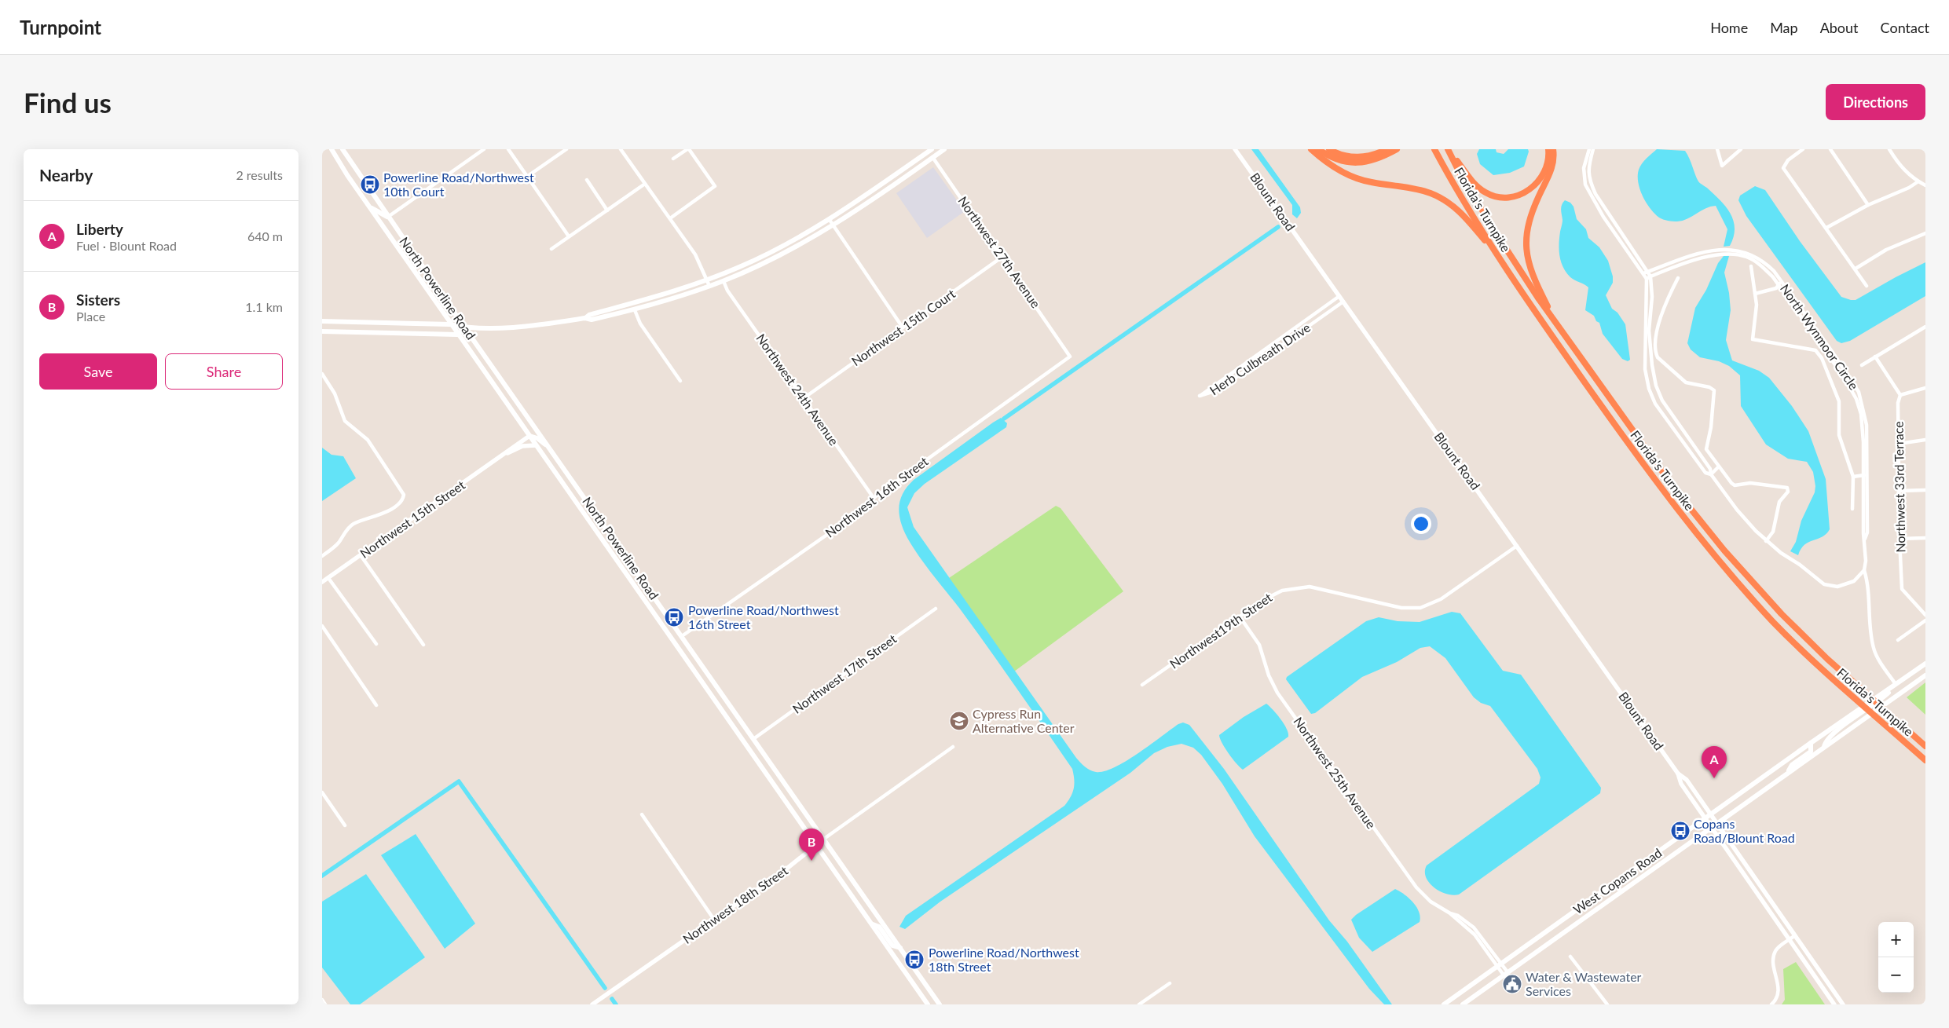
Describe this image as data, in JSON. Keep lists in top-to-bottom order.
{
  "streets": {
    "highway": ["Florida's Turnpike"],
    "main road": ["North Powerline Road", "West Copans Road"],
    "street": [
      "Blount Road",
      "Northwest 27th Avenue",
      "Northwest 15th Court",
      "North Wynmoor Circle",
      "Herb Culbreath Drive",
      "Northwest 24th Avenue",
      "Northwest 33rd Terrace",
      "Northwest 16th Street",
      "Northwest 15th Street",
      "Northwest19th Street",
      "Northwest 17th Street",
      "Northwest 25th Avenue",
      "Northwest 18th Street"
    ]
  },
  "crossings": [
    ["Blount Road", "Herb Culbreath Drive"],
    ["Blount Road", "Northwest19th Street"],
    ["Blount Road", "West Copans Road"],
    ["Northwest 27th Avenue", "Northwest 15th Court"],
    ["Northwest 27th Avenue", "Northwest 16th Street"],
    ["North Powerline Road", "Northwest 16th Street"],
    ["North Powerline Road", "Northwest 15th Street"],
    ["North Powerline Road", "Northwest 17th Street"],
    ["North Powerline Road", "Northwest 18th Street"],
    ["Northwest 15th Court", "Northwest 24th Avenue"],
    ["North Wynmoor Circle", "West Copans Road"],
    ["Northwest 24th Avenue", "Northwest 16th Street"],
    ["Northwest19th Street", "Northwest 25th Avenue"],
    ["Northwest 25th Avenue", "West Copans Road"]
  ],
  "places": {
    "bus stop": [
      "Powerline Road/Northwest 10th Court",
      "Powerline Road/Northwest 16th Street",
      "Copans Road/Blount Road",
      "Powerline Road/Northwest 18th Street"
    ],
    "school or university": ["Cypress Run Alternative Center"],
    "public building": ["Water & Wastewater Services"]
  },
  "page": {
    "header": "Turnpoint",
    "nav": [
      "Home",
      "Map",
      "About",
      "Contact"
    ],
    "buttons": [
      "Directions",
      ["Save", "Share"]
    ],
    "title": "Find us",
    "heading": ["Nearby", "2 results"],
    "list": [
      {
        "mark": "A",
        "name": "Liberty",
        "note": "Fuel · Blount Road",
        "value": "640 m"
      },
      {
        "mark": "B",
        "name": "Sisters",
        "note": "Place",
        "value": "1.1 km"
      }
    ],
    "pins": ["A", "B"],
    "map_buttons": ["+", "−"]
  }
}
